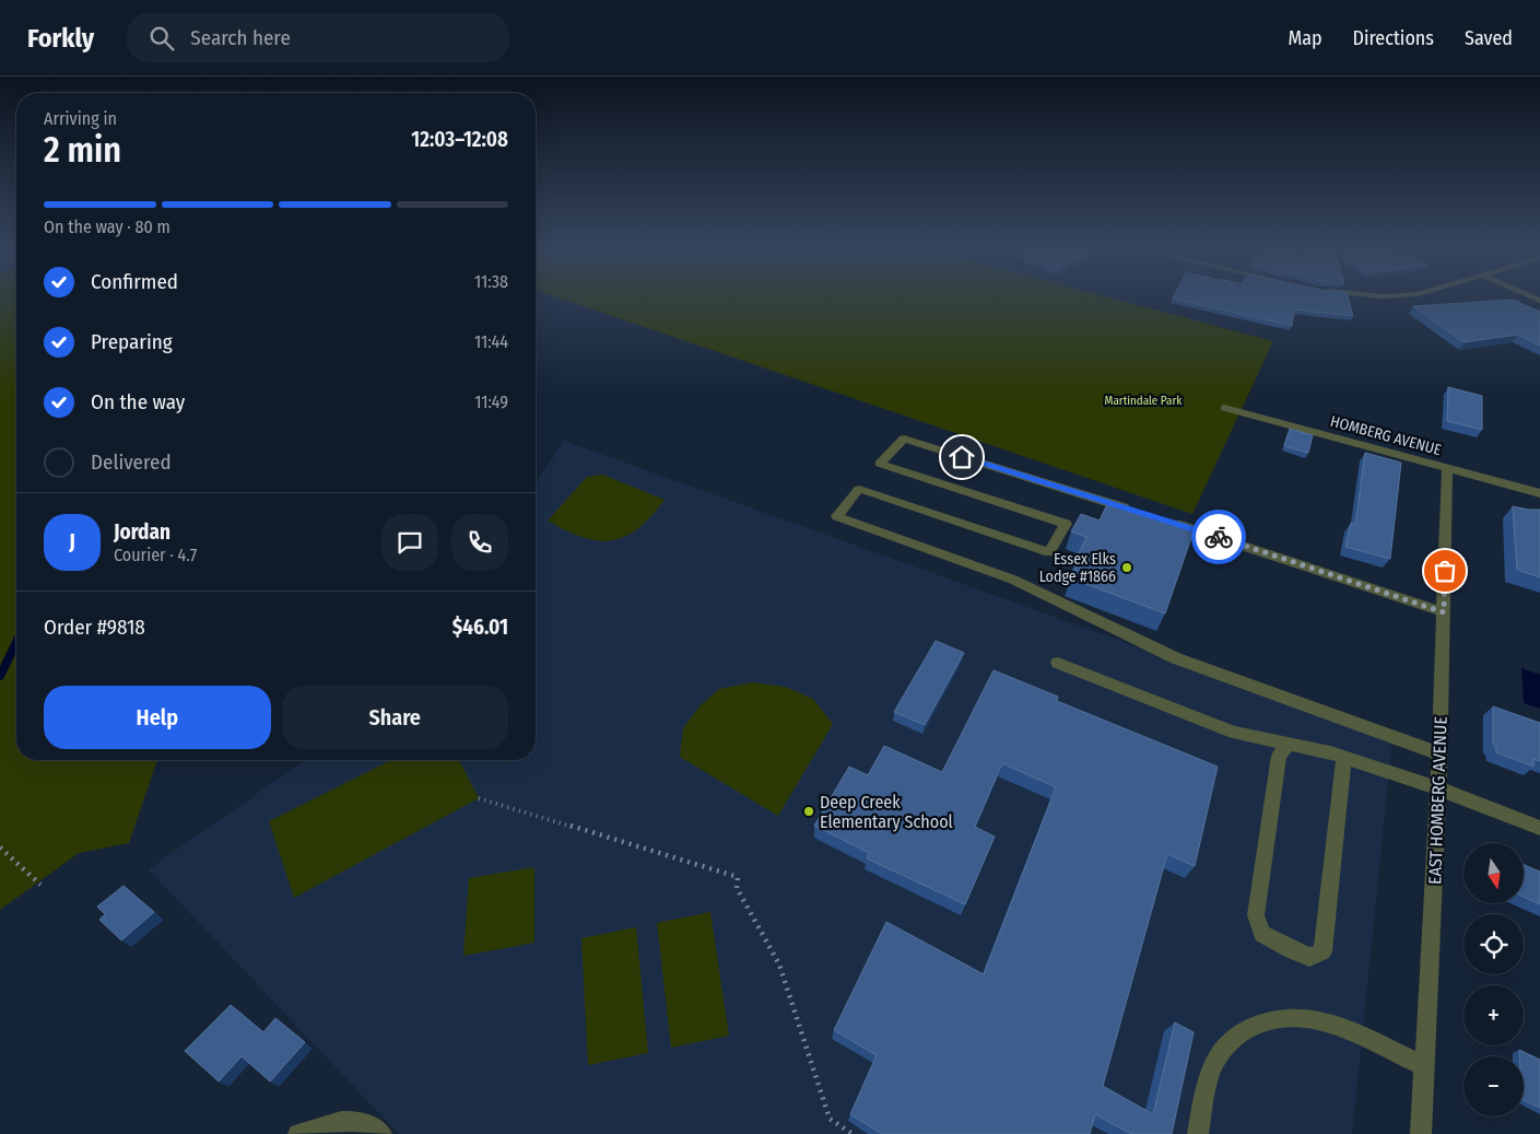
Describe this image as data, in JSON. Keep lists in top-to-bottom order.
{
  "streets": {
    "street": ["HOMBERG AVENUE", "EAST HOMBERG AVENUE"]
  },
  "crossings": [
    ["HOMBERG AVENUE", "EAST HOMBERG AVENUE"]
  ],
  "parks": ["Martindale Park"],
  "places": ["Essex Elks Lodge #1866", "Deep Creek Elementary School"],
  "north": "bottom",
  "page": {
    "header": "Forkly",
    "search": "Search here",
    "nav": ["Map", "Directions", "Saved"],
    "heading": ["2 min", "Arriving in", "12:03–12:08"],
    "panel": [
      "Jordan",
      "Courier · 4.7",
      "Order #9818",
      "$46.01"
    ],
    "bar": "On the way · 80 m",
    "list": [
      ["Confirmed", "11:38"],
      ["Preparing", "11:44"],
      ["On the way", "11:49"],
      "Delivered"
    ],
    "round": "J",
    "buttons": ["Help", "Share"],
    "map_buttons": ["+", "−"]
  }
}
